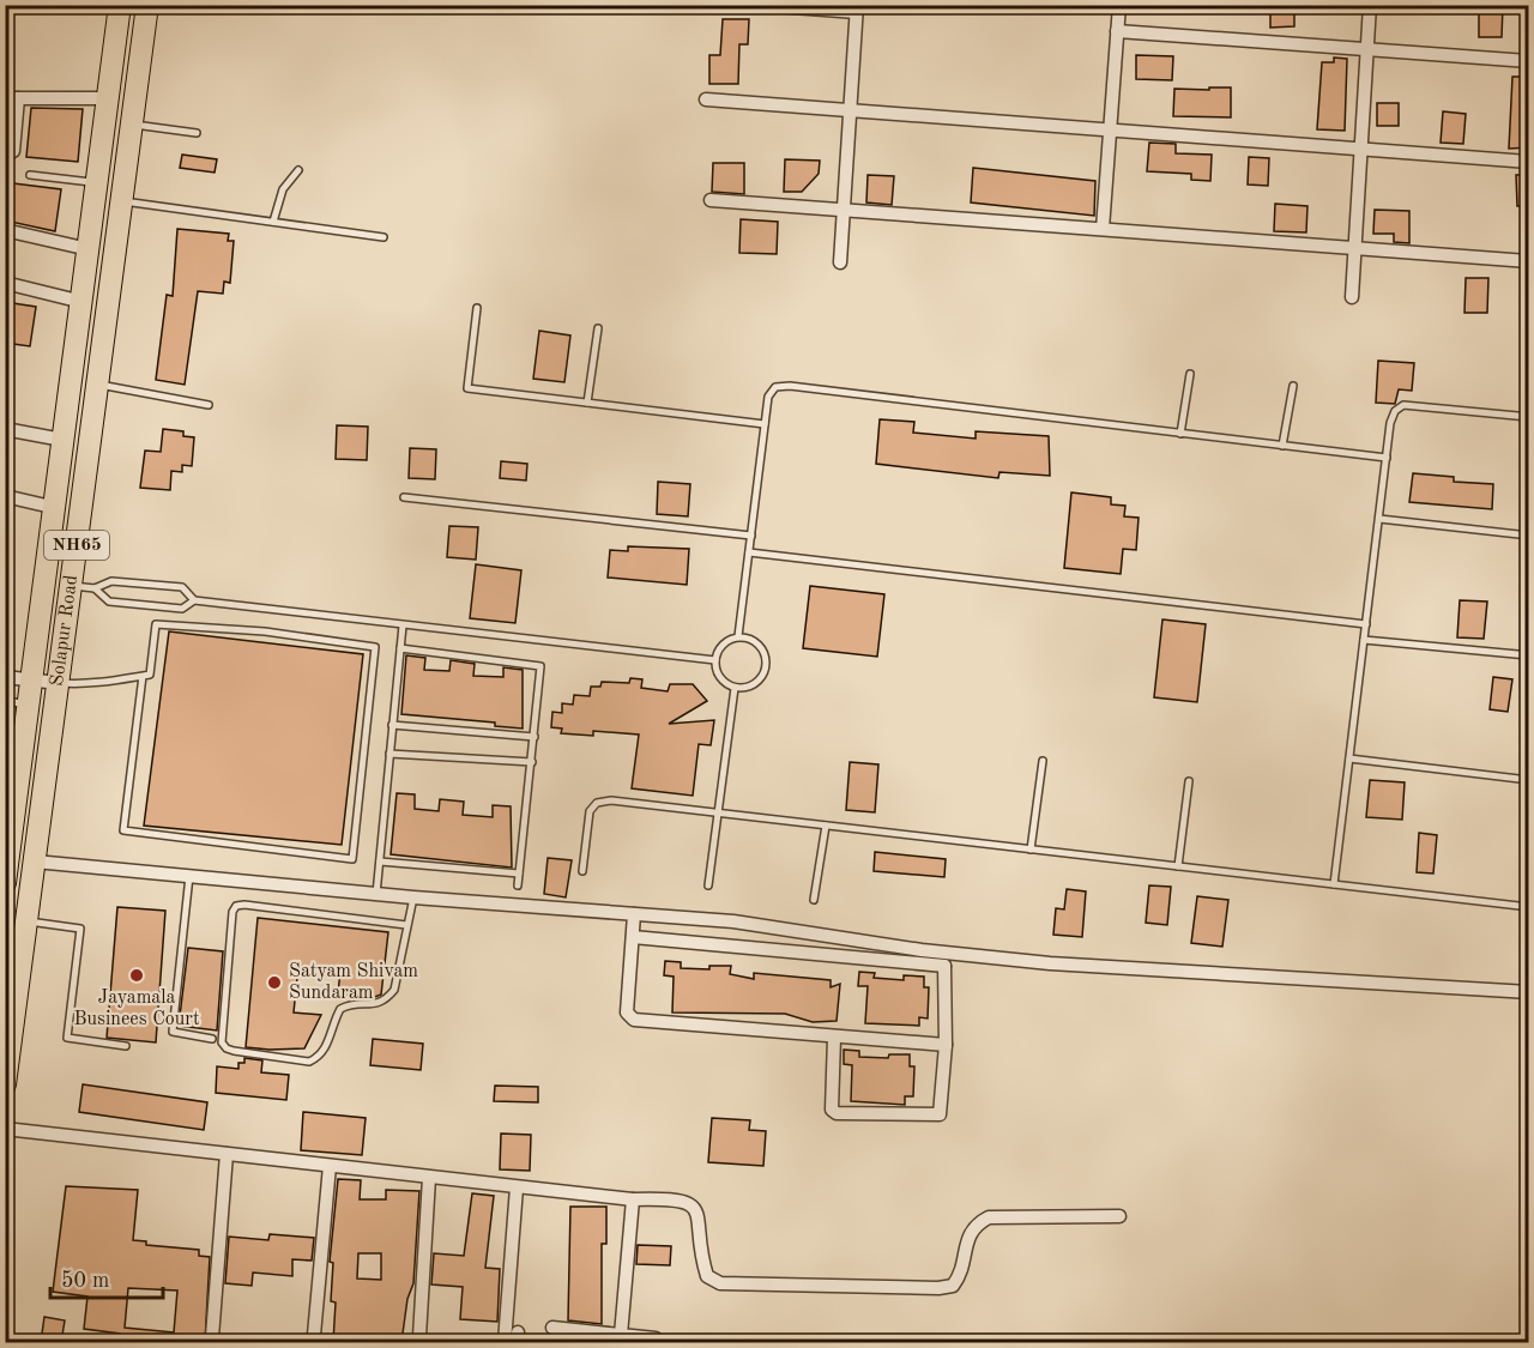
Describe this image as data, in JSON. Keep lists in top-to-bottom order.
{
  "streets": {
    "highway": ["NH65", "Solapur Road"]
  },
  "places": ["Jayamala Businees Court", "Satyam Shivam Sundaram"],
  "scale_bar": "50 m"
}
